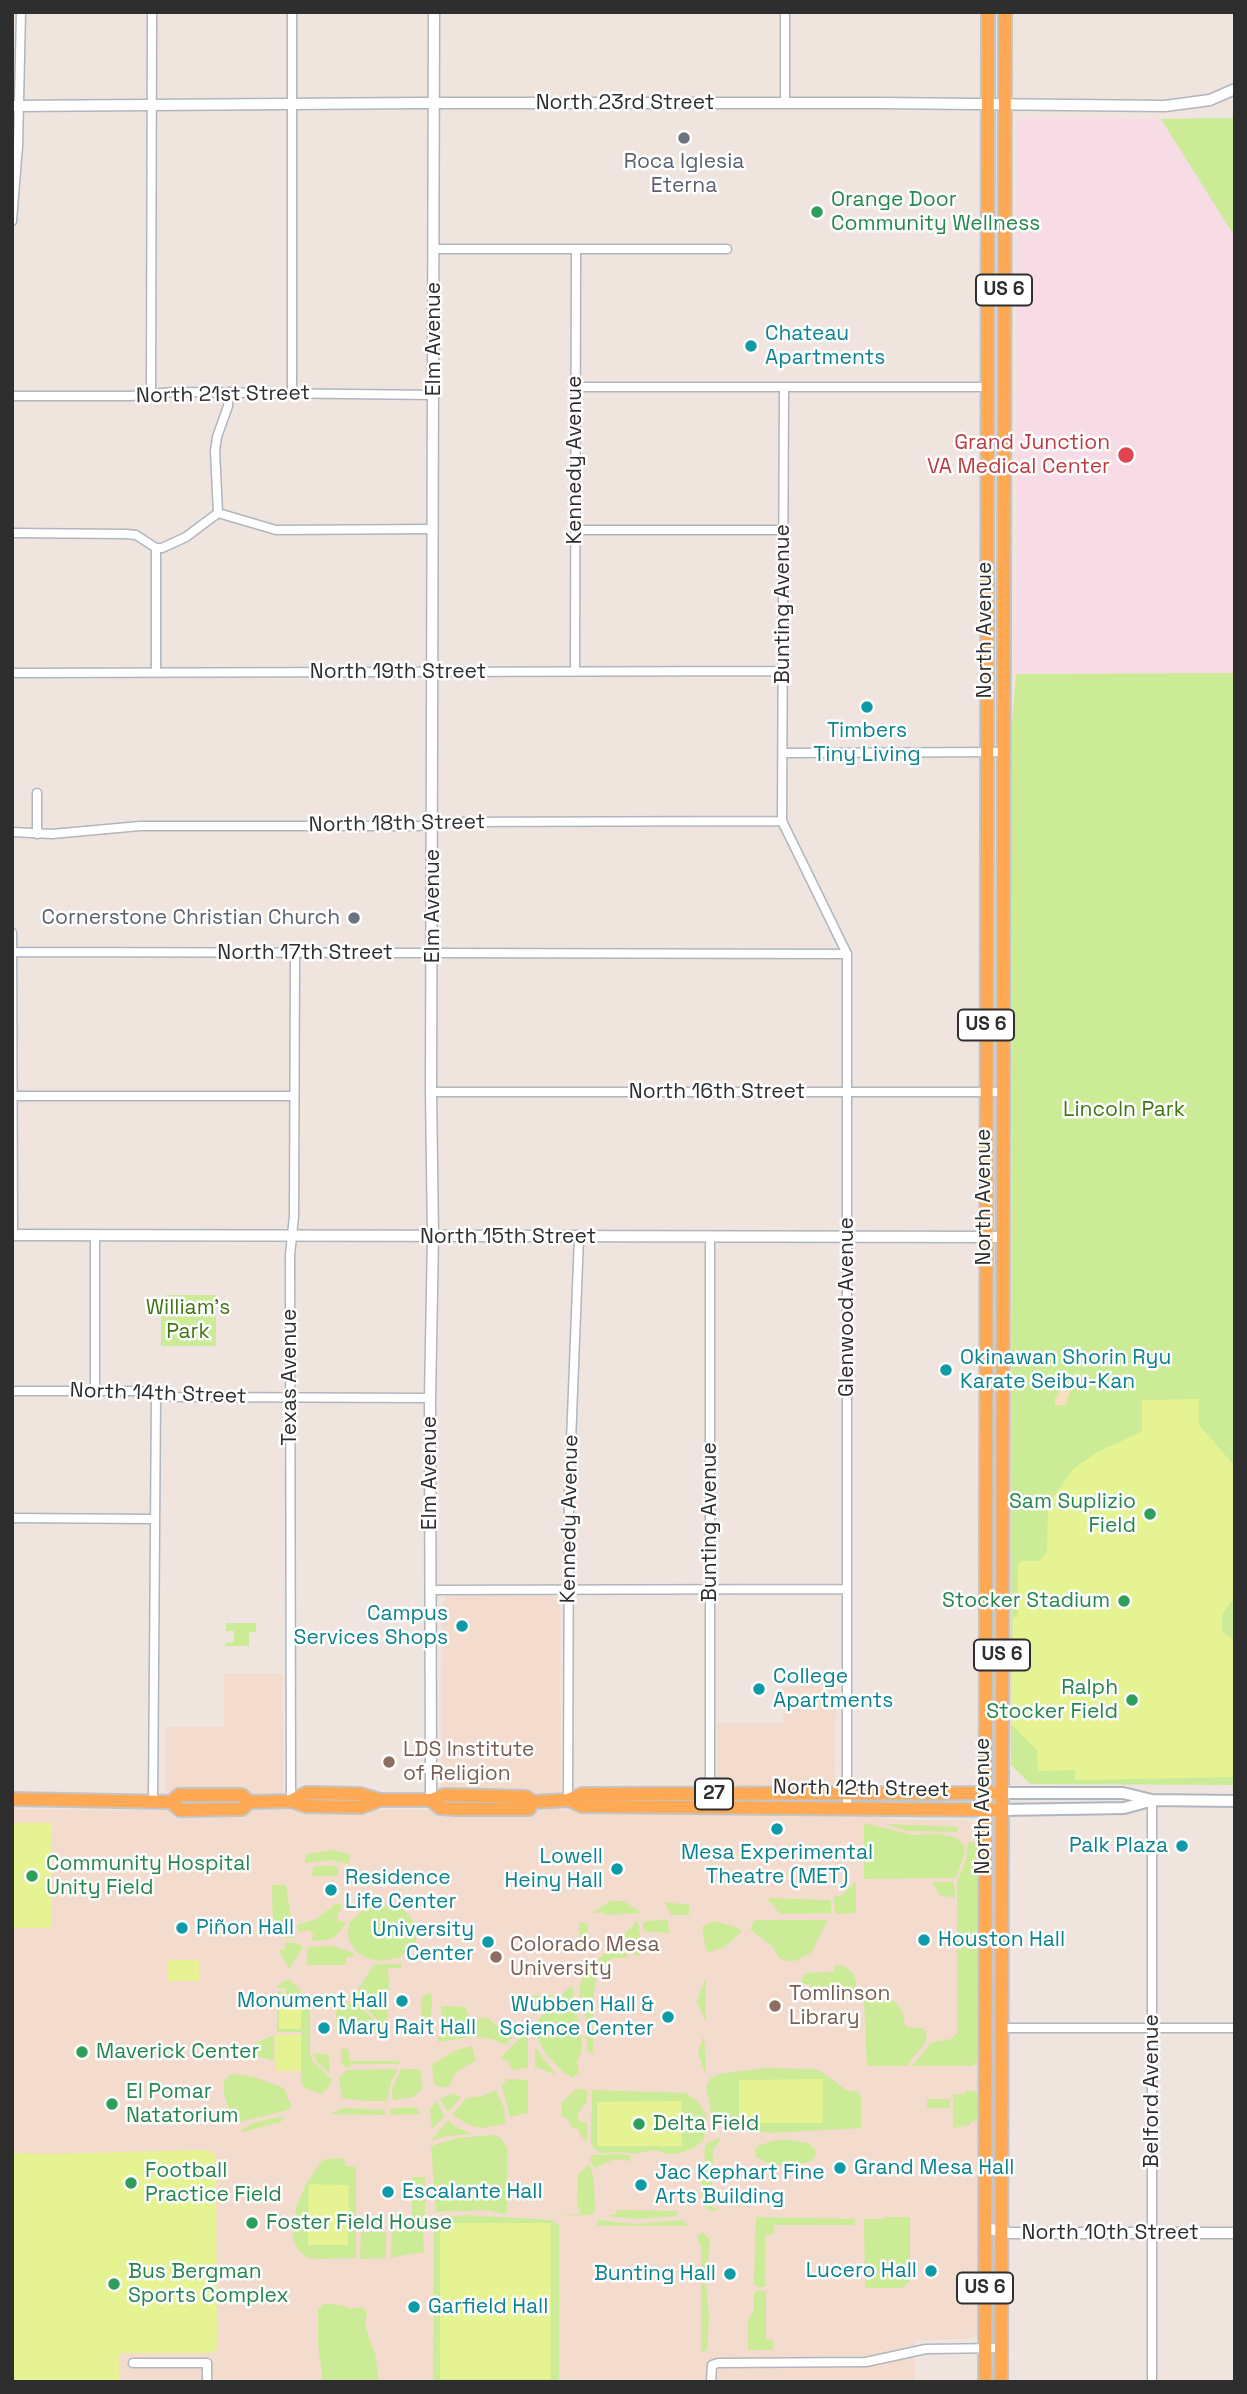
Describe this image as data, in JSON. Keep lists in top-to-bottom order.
{
  "streets": {
    "main road": [
      "US 6",
      "North Avenue",
      "North 12th Street",
      "27"
    ],
    "street": [
      "North 23rd Street",
      "Elm Avenue",
      "North 21st Street",
      "Kennedy Avenue",
      "Bunting Avenue",
      "North 19th Street",
      "North 18th Street",
      "North 17th Street",
      "North 16th Street",
      "North 15th Street",
      "Glenwood Avenue",
      "Texas Avenue",
      "North 14th Street",
      "Belford Avenue",
      "North 10th Street"
    ]
  },
  "crossings": [
    ["North 23rd Street", "Elm Avenue"],
    ["North 23rd Street", "North Avenue"],
    ["Elm Avenue", "North 21st Street"],
    ["Elm Avenue", "North 19th Street"],
    ["Elm Avenue", "North 18th Street"],
    ["Elm Avenue", "North 17th Street"],
    ["Elm Avenue", "North 16th Street"],
    ["Elm Avenue", "North 15th Street"],
    ["Elm Avenue", "North 14th Street"],
    ["Elm Avenue", "North 12th Street"],
    ["Kennedy Avenue", "North 19th Street"],
    ["Kennedy Avenue", "North 15th Street"],
    ["Kennedy Avenue", "North 12th Street"],
    ["Bunting Avenue", "North 19th Street"],
    ["Bunting Avenue", "North 18th Street"],
    ["Bunting Avenue", "North 15th Street"],
    ["Bunting Avenue", "Glenwood Avenue"],
    ["Bunting Avenue", "North 12th Street"],
    ["North Avenue", "North 16th Street"],
    ["North Avenue", "North 15th Street"],
    ["North Avenue", "North 12th Street"],
    ["North Avenue", "North 10th Street"],
    ["North 18th Street", "Glenwood Avenue"],
    ["North 17th Street", "Glenwood Avenue"],
    ["North 17th Street", "Texas Avenue"],
    ["North 16th Street", "Glenwood Avenue"],
    ["North 15th Street", "Glenwood Avenue"],
    ["North 15th Street", "Texas Avenue"],
    ["Glenwood Avenue", "North 12th Street"],
    ["Texas Avenue", "North 14th Street"],
    ["Texas Avenue", "North 12th Street"],
    ["North 12th Street", "Belford Avenue"],
    ["Belford Avenue", "North 10th Street"]
  ],
  "parks": ["Lincoln Park", "William's Park"],
  "places": [
    "Roca Iglesia Eterna",
    "Orange Door Community Wellness",
    "Chateau Apartments",
    "Grand Junction VA Medical Center",
    "Timbers Tiny Living",
    "Cornerstone Christian Church",
    "Okinawan Shorin Ryu Karate Seibu-Kan",
    "Sam Suplizio Field",
    "Stocker Stadium",
    "Campus Services Shops",
    "College Apartments",
    "Ralph Stocker Field",
    "LDS Institute of Religion",
    "Mesa Experimental Theatre (MET)",
    "Palk Plaza",
    "Lowell Heiny Hall",
    "Community Hospital Unity Field",
    "Residence Life Center",
    "Piñon Hall",
    "Houston Hall",
    "University Center",
    "Colorado Mesa University",
    "Monument Hall",
    "Tomlinson Library",
    "Wubben Hall & Science Center",
    "Mary Rait Hall",
    "Maverick Center",
    "El Pomar Natatorium",
    "Delta Field",
    "Grand Mesa Hall",
    "Football Practice Field",
    "Jac Kephart Fine Arts Building",
    "Escalante Hall",
    "Foster Field House",
    "Lucero Hall",
    "Bunting Hall",
    "Bus Bergman Sports Complex",
    "Garfield Hall"
  ]
}
